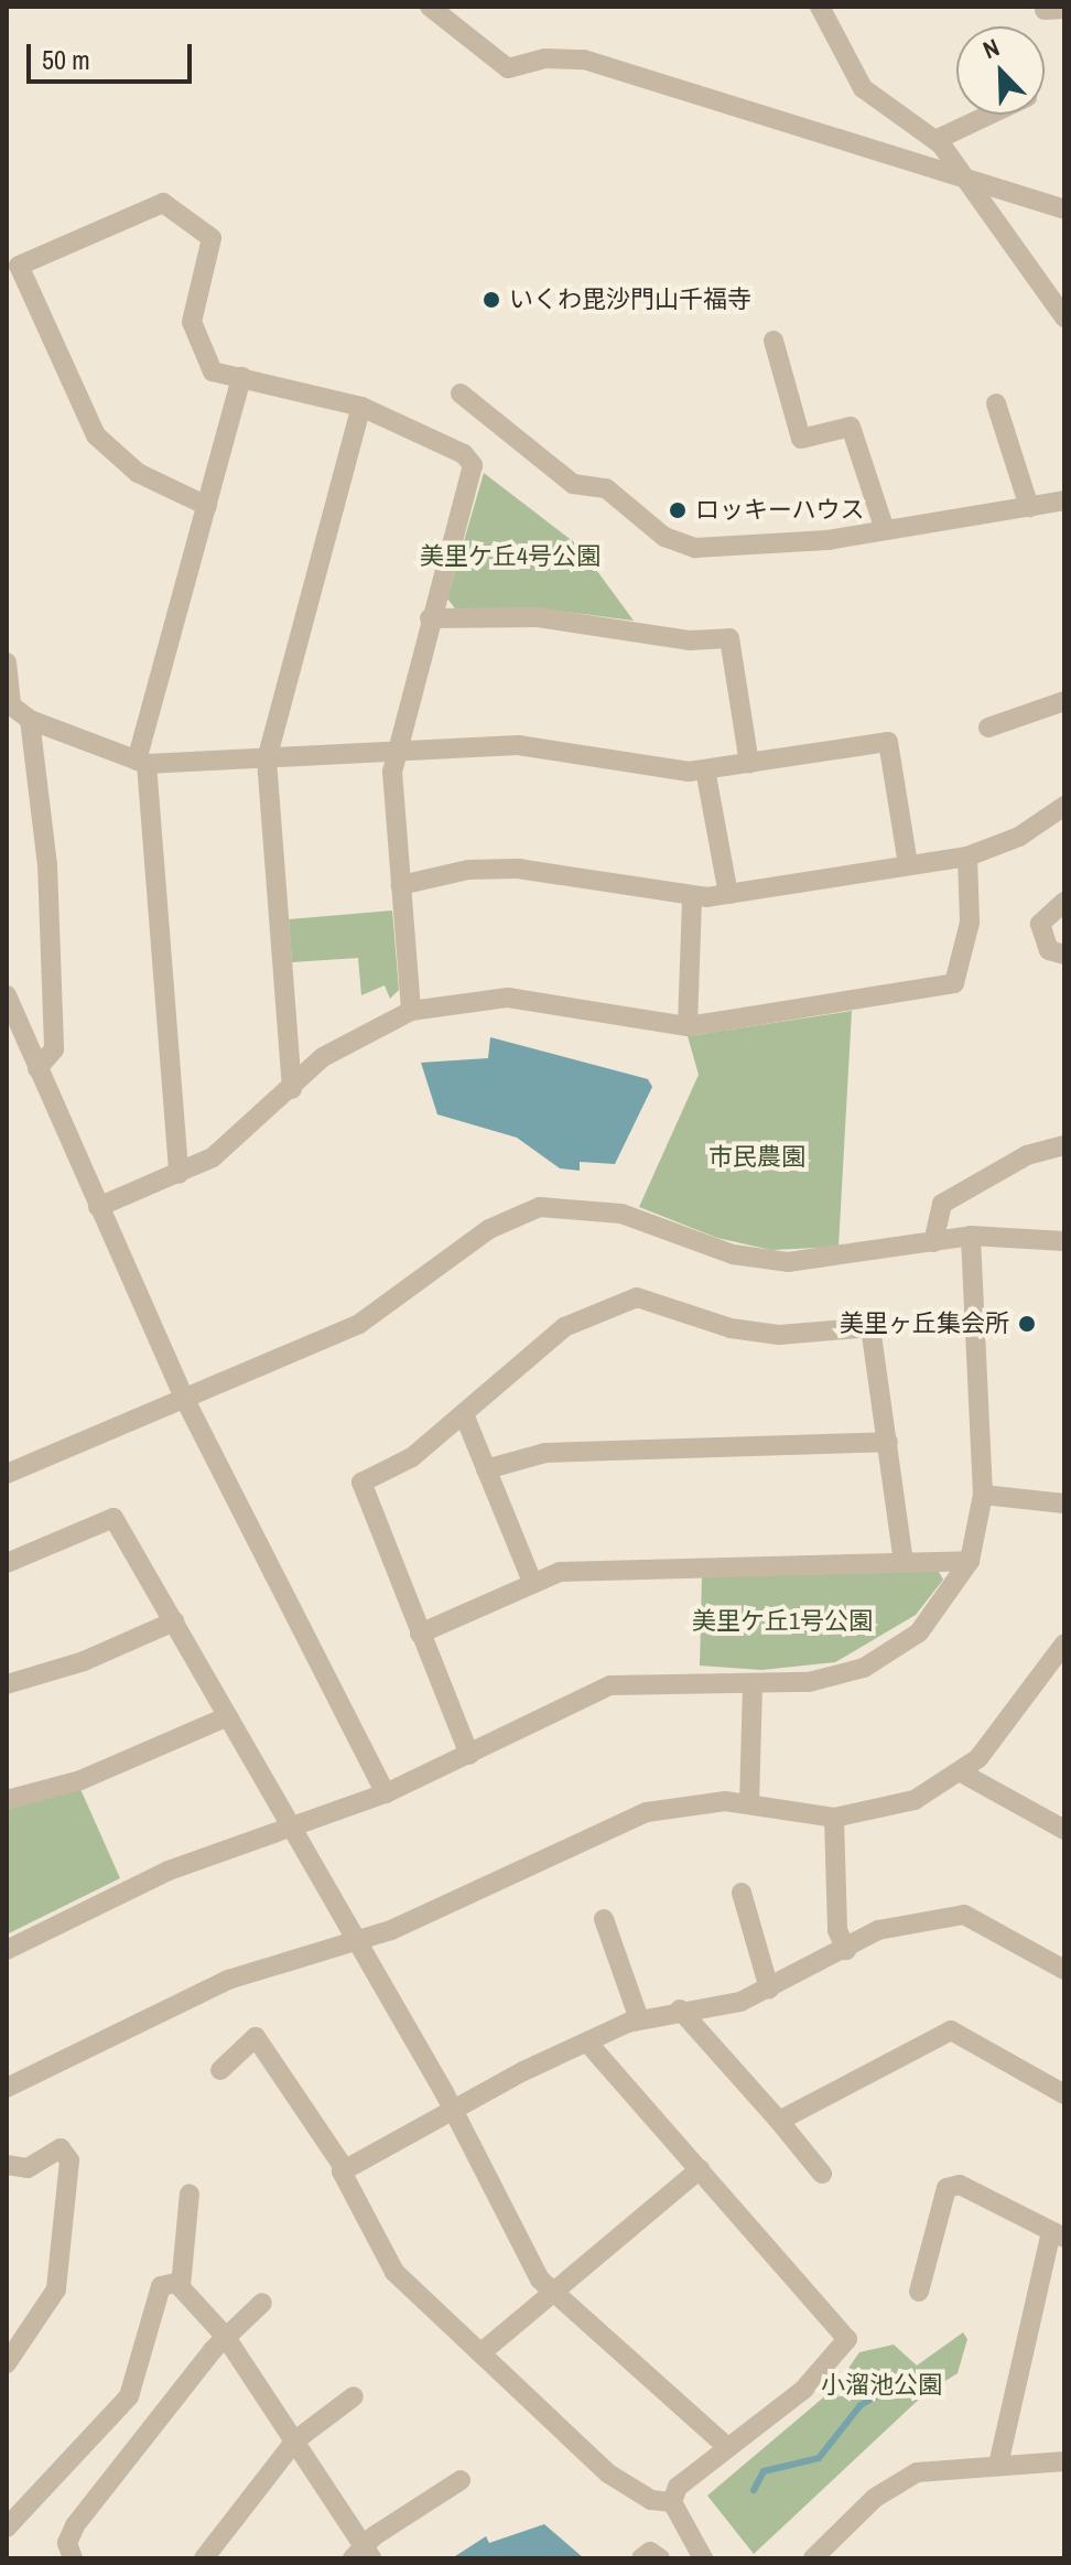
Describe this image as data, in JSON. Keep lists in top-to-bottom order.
{
  "parks": [
    "美里ケ丘4号公園",
    "市民農園",
    "美里ケ丘1号公園",
    "小溜池公園"
  ],
  "places": ["いくわ毘沙門山千福寺", "ロッキーハウス", "美里ヶ丘集会所"],
  "scale_bar": "50 m",
  "north": "top left"
}
